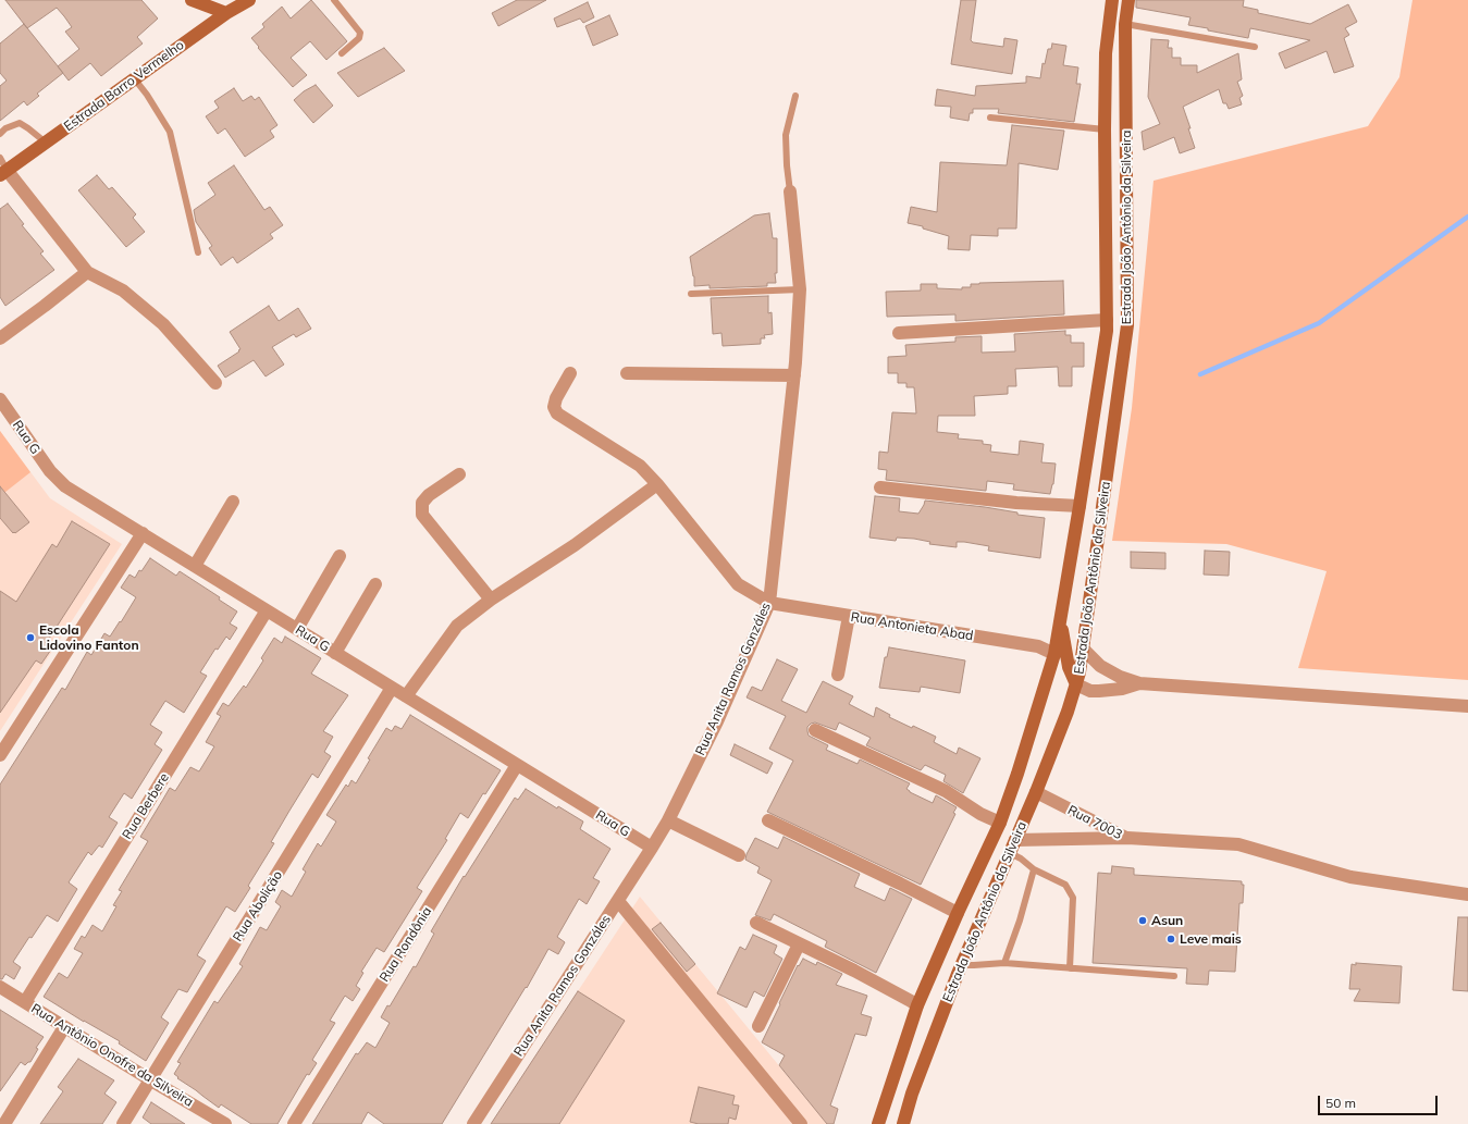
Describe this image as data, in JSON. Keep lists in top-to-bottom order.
{
  "streets": {
    "main road": ["Estrada Barro Vermelho", "Estrada João Antônio da Silveira"],
    "street": [
      "Rua G",
      "Rua Antonieta Abad",
      "Rua Anita Ramos Gonzáles",
      "Rua Berbere",
      "Rua 7003",
      "Rua Abolição",
      "Rua Rondônia",
      "Rua Antônio Onofre da Silveira"
    ]
  },
  "crossings": [
    ["Estrada João Antônio da Silveira", "Rua Antonieta Abad"],
    ["Estrada João Antônio da Silveira", "Rua 7003"],
    ["Rua G", "Rua Anita Ramos Gonzáles"],
    ["Rua G", "Rua Berbere"],
    ["Rua G", "Rua Abolição"],
    ["Rua G", "Rua Rondônia"],
    ["Rua Antonieta Abad", "Rua Anita Ramos Gonzáles"],
    ["Rua Berbere", "Rua Antônio Onofre da Silveira"],
    ["Rua Abolição", "Rua Antônio Onofre da Silveira"]
  ],
  "places": ["Escola Lidovino Fanton", "Asun", "Leve mais"],
  "scale_bar": "50 m"
}
